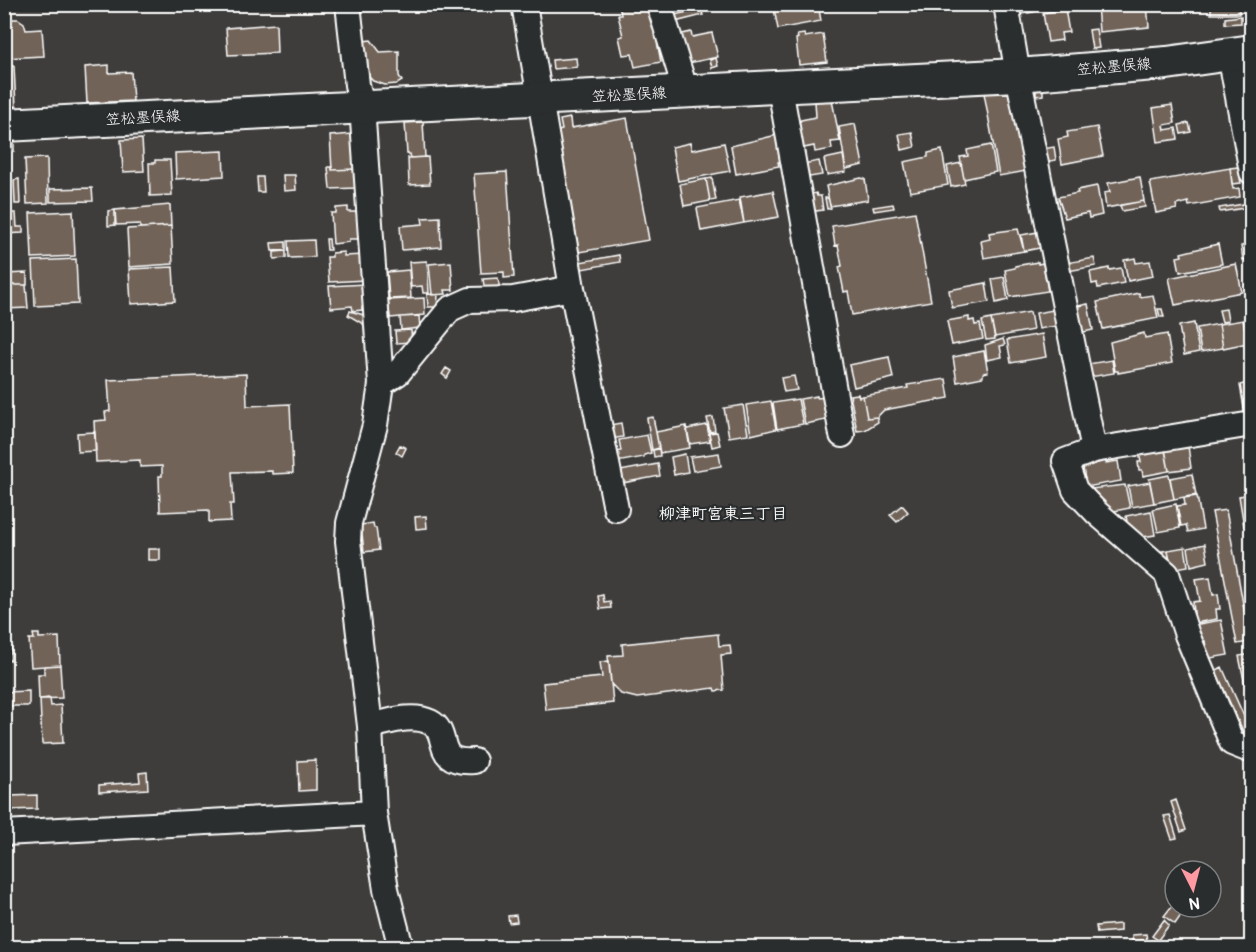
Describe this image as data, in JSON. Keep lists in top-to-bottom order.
{
  "streets": {
    "main road": ["笠松墨俣線"]
  },
  "districts": ["柳津町宮東三丁目"],
  "north": "bottom"
}
